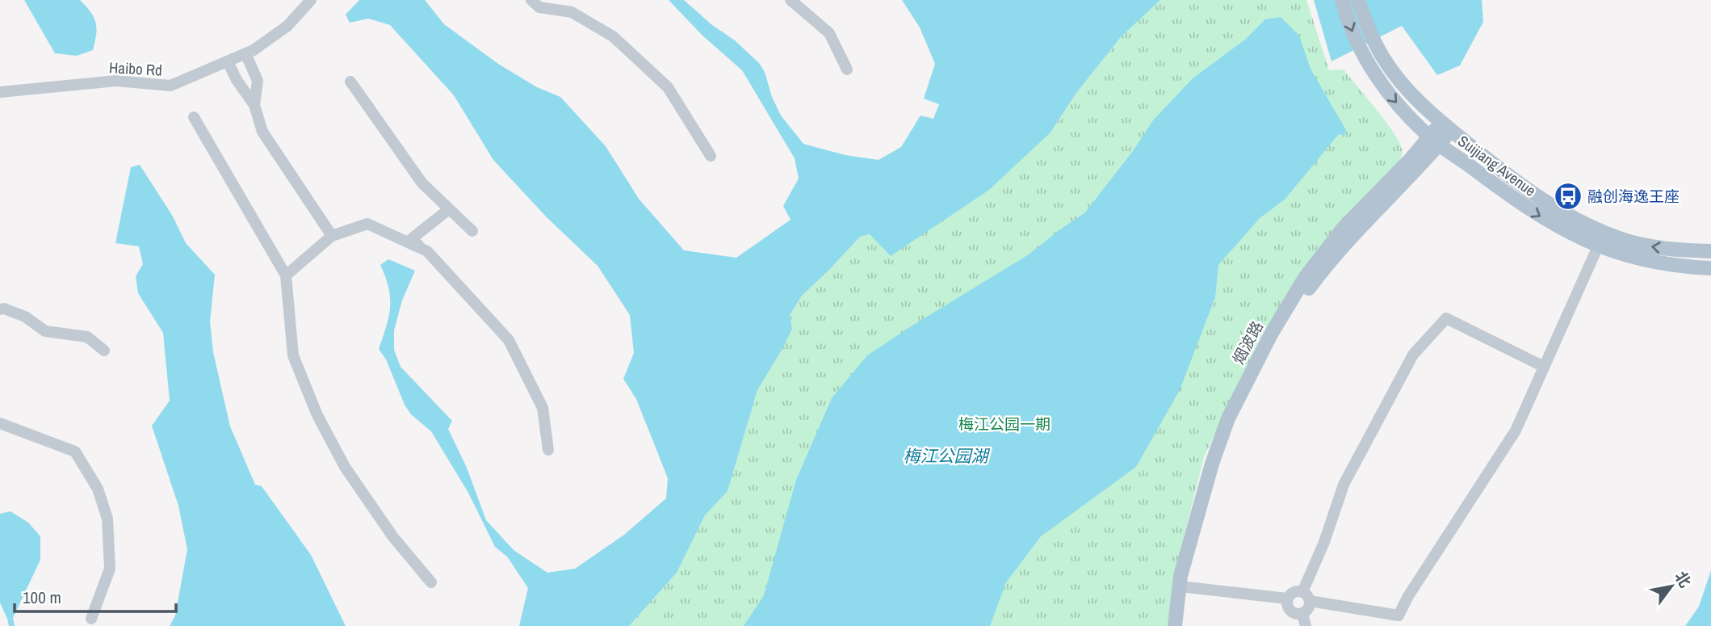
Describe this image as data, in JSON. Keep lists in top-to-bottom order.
{
  "streets": {
    "main road": ["Suijiang Avenue", "烟波路"],
    "street": ["Haibo Rd"]
  },
  "crossings": [
    ["Suijiang Avenue", "烟波路"]
  ],
  "water": ["梅江公园湖"],
  "parks": ["梅江公园一期"],
  "places": {
    "bus stop": ["融创海逸王座"]
  },
  "scale_bar": "100 m",
  "north": "top right"
}
